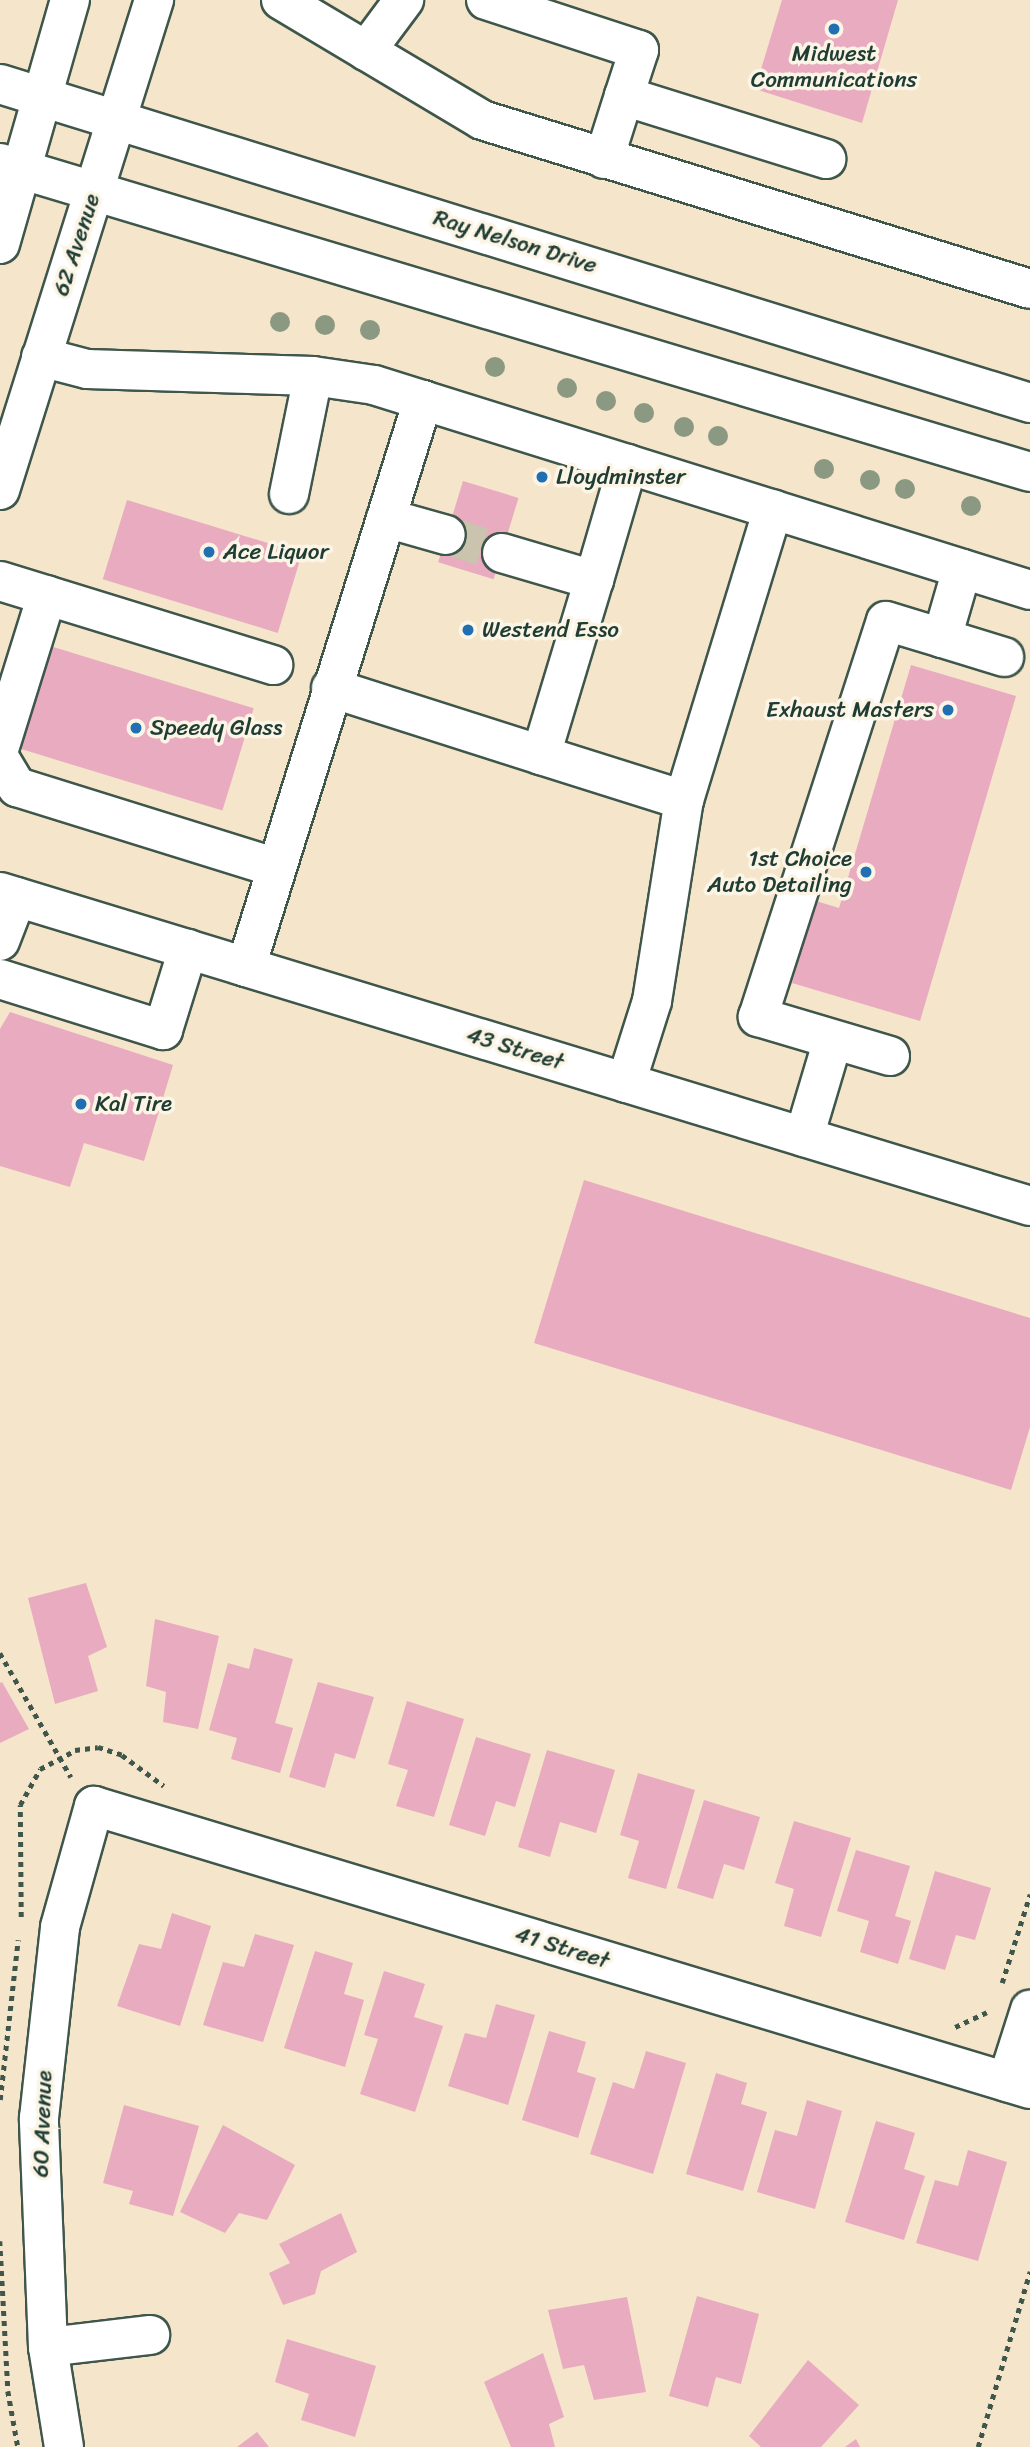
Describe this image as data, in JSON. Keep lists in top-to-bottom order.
{
  "streets": {
    "main road": [
      "Ray Nelson Drive",
      "62 Avenue",
      "43 Street",
      "41 Street",
      "60 Avenue"
    ]
  },
  "crossings": [
    ["Ray Nelson Drive", "62 Avenue"],
    ["41 Street", "60 Avenue"]
  ],
  "places": [
    "Midwest Communications",
    "Lloydminster",
    "Ace Liquor",
    "Westend Esso",
    "Exhaust Masters",
    "Speedy Glass",
    "1st Choice Auto Detailing",
    "Kal Tire"
  ]
}
